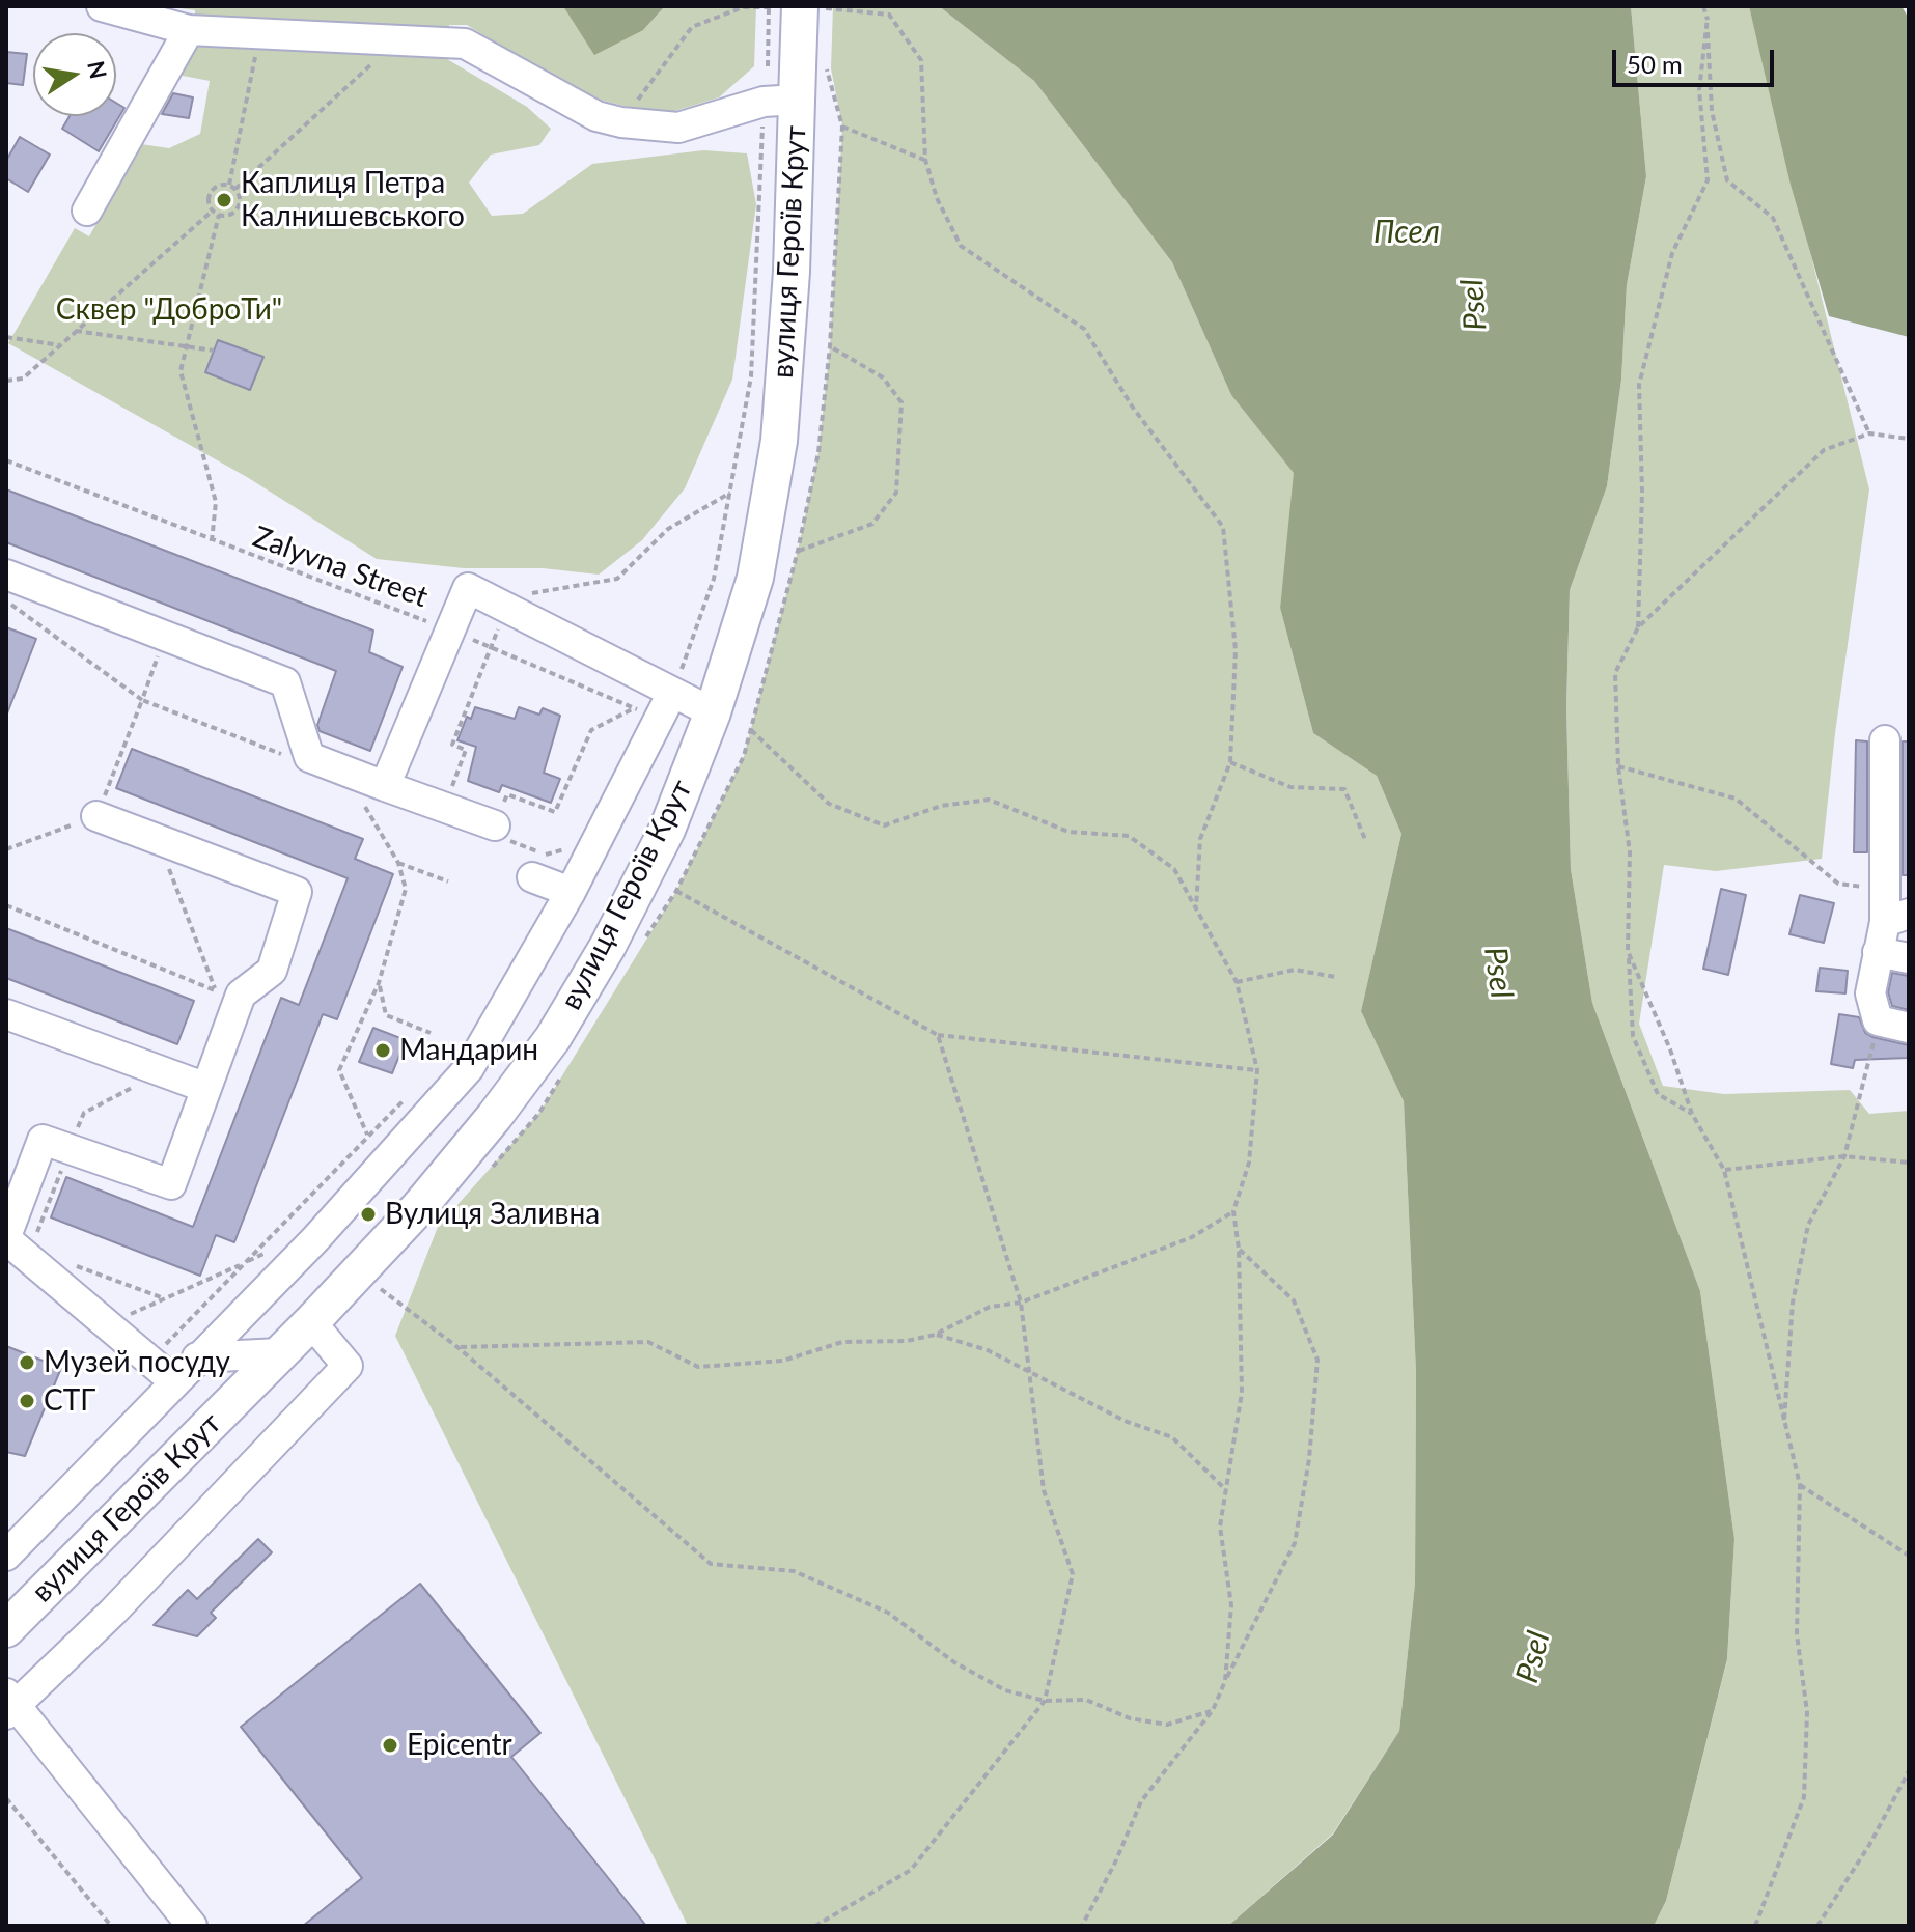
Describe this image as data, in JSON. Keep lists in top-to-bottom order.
{
  "streets": {
    "main road": ["вулиця Героїв Крут"],
    "path": ["Zalyvna Street"]
  },
  "water": ["Псел", "Psel"],
  "parks": ["Сквер \"ДоброТи\""],
  "places": [
    "Каплиця Петра Калнишевського",
    "Мандарин",
    "Вулиця Заливна",
    "Музей посуду",
    "СТГ",
    "Epicentr"
  ],
  "scale_bar": "50 m",
  "north": "right"
}
